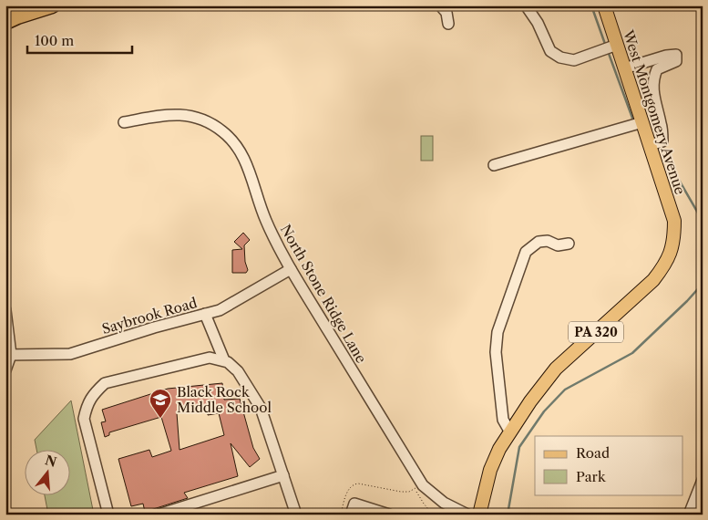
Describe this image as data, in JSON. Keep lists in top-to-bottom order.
{
  "streets": {
    "main road": ["West Montgomery Avenue", "PA 320"],
    "street": ["North Stone Ridge Lane", "Saybrook Road"]
  },
  "crossings": [
    ["North Stone Ridge Lane", "Saybrook Road"]
  ],
  "places": {
    "school or university": ["Black Rock Middle School"]
  },
  "legend": ["Road", "Park"],
  "scale_bar": "100 m",
  "north": "top"
}
